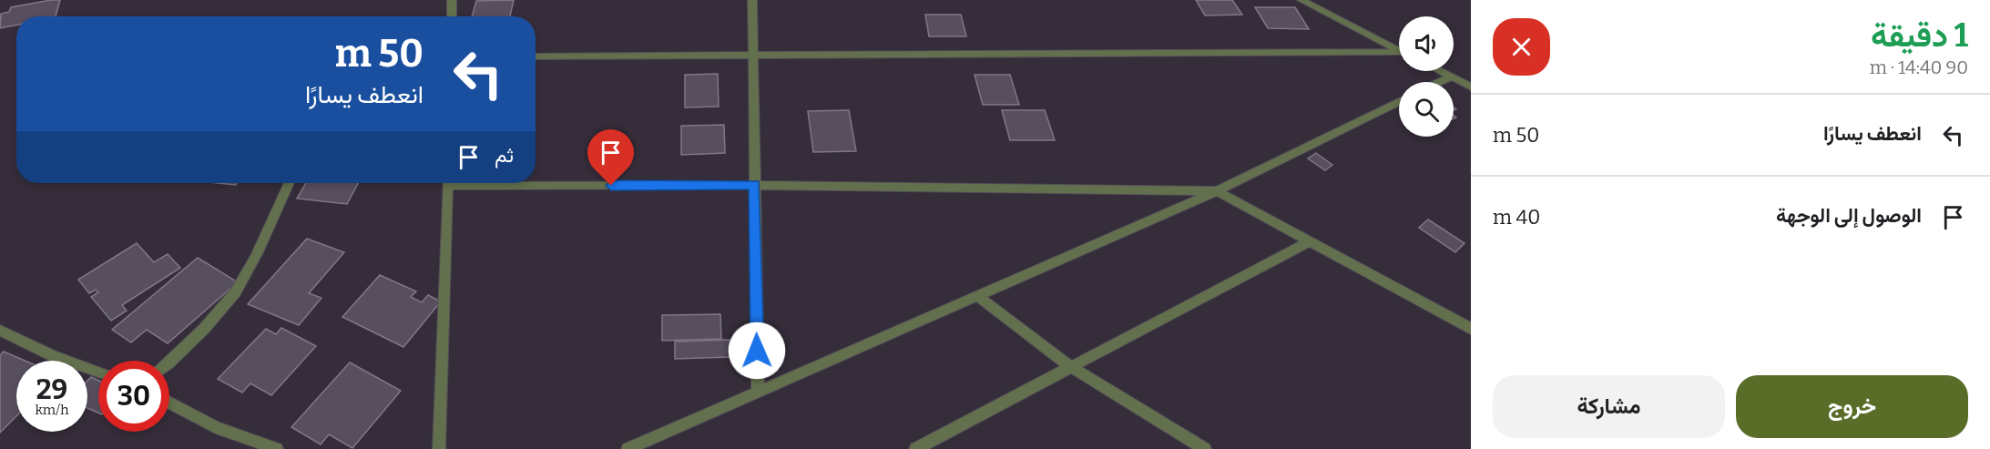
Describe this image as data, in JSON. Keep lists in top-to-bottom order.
{
  "page": {
    "heading": ["1 دقيقة", "90 m · 14:40"],
    "turn": ["50 m", "انعطف يسارًا"],
    "list": [
      {
        "name": "انعطف يسارًا",
        "value": "50 m"
      },
      {
        "name": "الوصول إلى الوجهة",
        "value": "40 m"
      }
    ],
    "then": "ثم",
    "speed": "29 km/h",
    "limit": "30",
    "buttons": ["خروج", "مشاركة"]
  }
}
